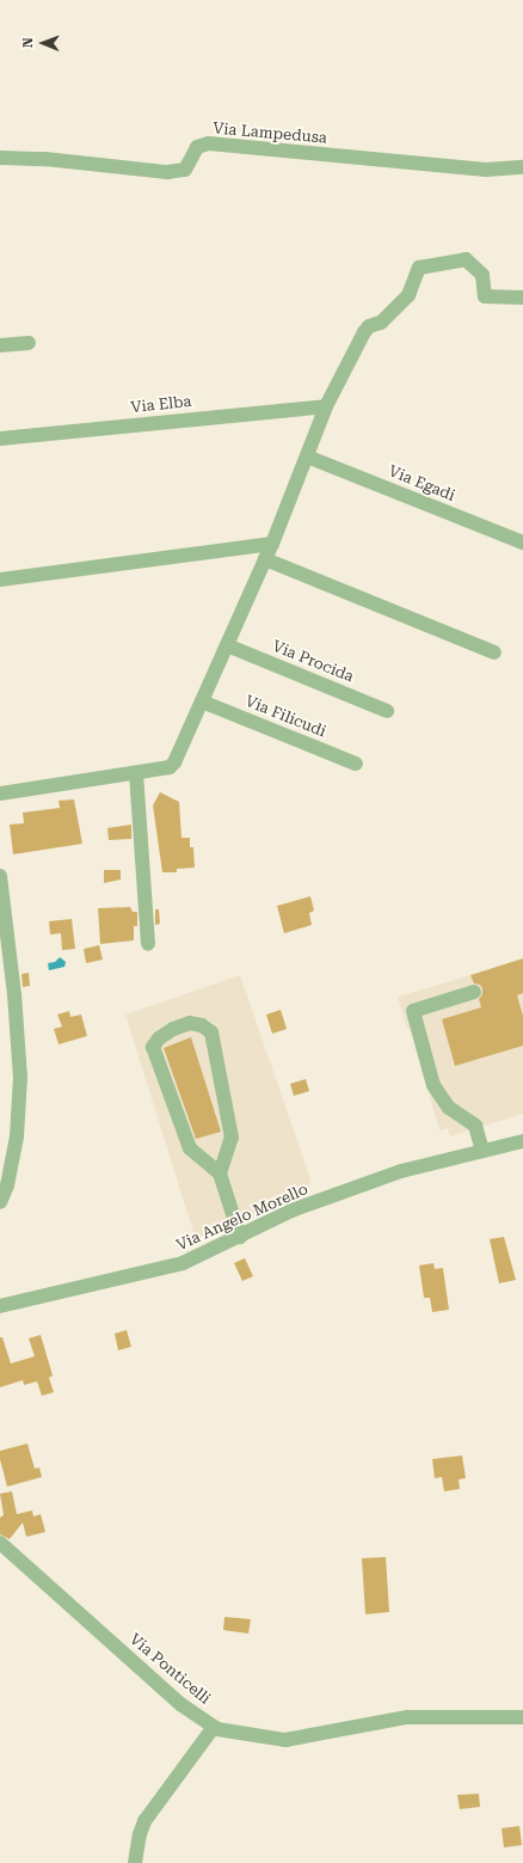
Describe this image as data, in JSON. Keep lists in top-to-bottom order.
{
  "streets": {
    "street": [
      "Via Lampedusa",
      "Via Elba",
      "Via Egadi",
      "Via Procida",
      "Via Filicudi",
      "Via Angelo Morello",
      "Via Ponticelli"
    ]
  },
  "north": "left"
}
